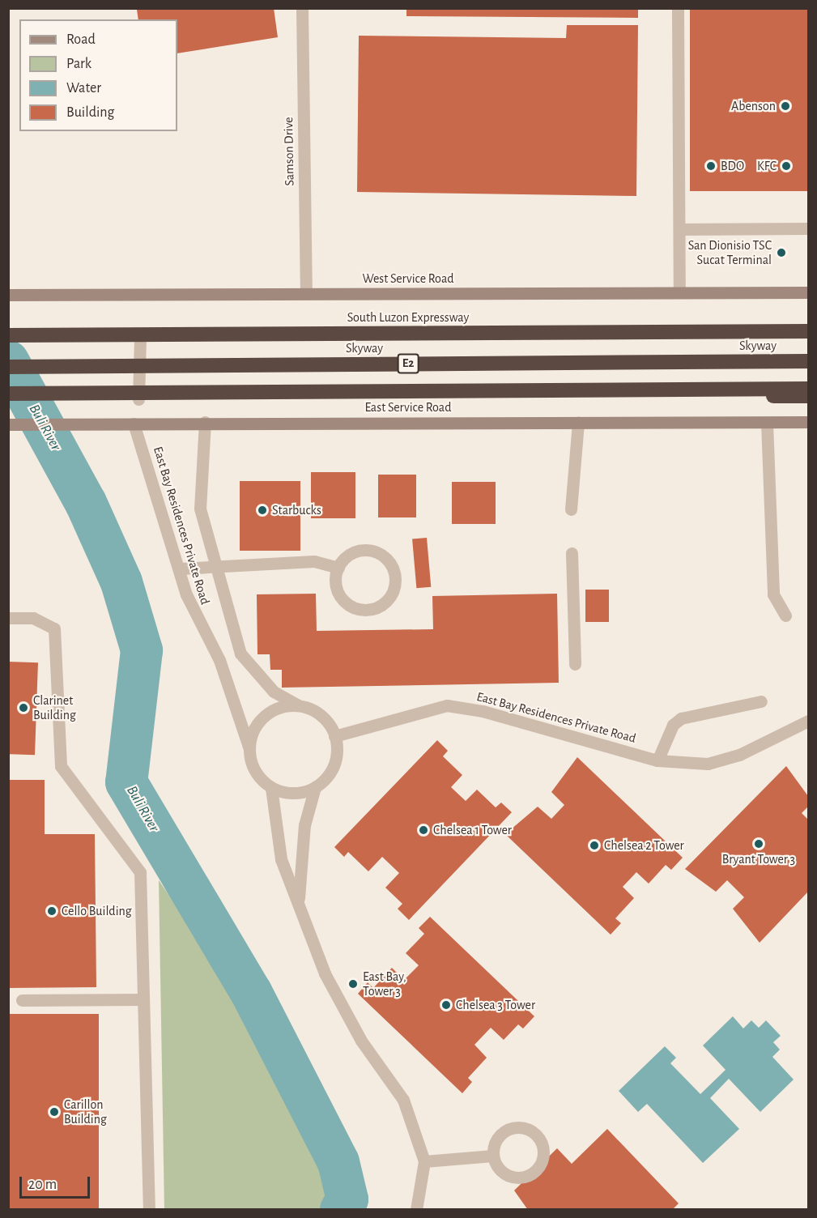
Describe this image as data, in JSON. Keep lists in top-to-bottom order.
{
  "streets": {
    "highway": ["South Luzon Expressway", "Skyway", "E2"],
    "main road": ["West Service Road", "East Service Road"],
    "street": ["Samson Drive", "East Bay Residences Private Road"]
  },
  "crossings": [
    ["Samson Drive", "West Service Road"],
    ["East Service Road", "East Bay Residences Private Road"]
  ],
  "water": ["Buli River"],
  "places": [
    "Abenson",
    "BDO",
    "KFC",
    "San Dionisio TSC Sucat Terminal",
    "Starbucks",
    "Clarinet Building",
    "Chelsea 1 Tower",
    "Bryant Tower 3",
    "Chelsea 2 Tower",
    "Cello Building",
    "East Bay, Tower 3",
    "Chelsea 3 Tower",
    "Carillon Building"
  ],
  "legend": [
    "Road",
    "Park",
    "Water",
    "Building"
  ],
  "scale_bar": "20 m"
}
